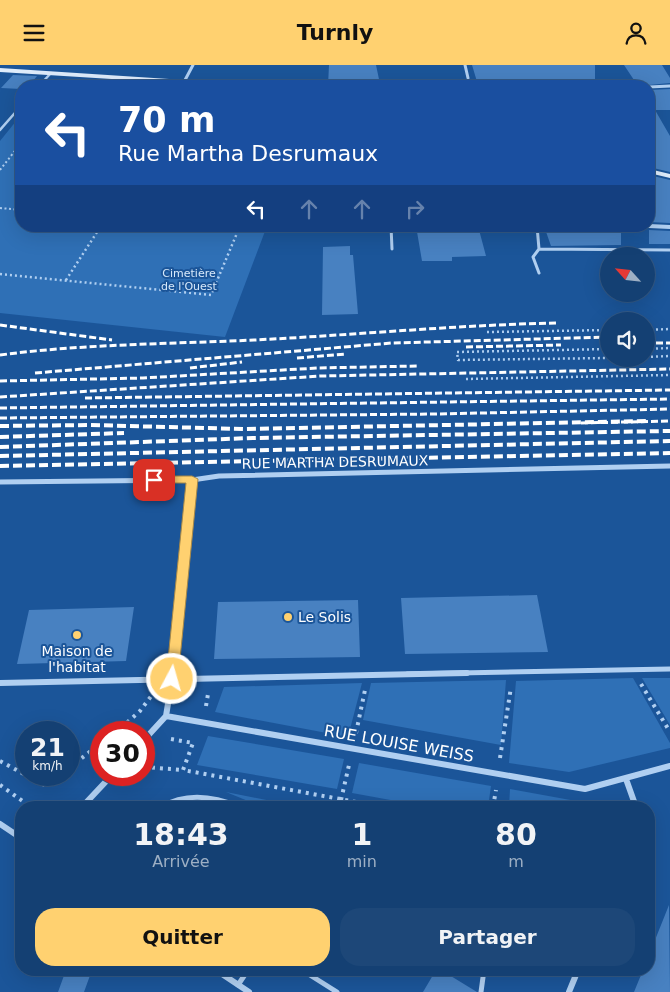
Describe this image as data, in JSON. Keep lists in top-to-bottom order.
{
  "streets": {
    "street": ["RUE MARTHA DESRUMAUX", "RUE LOUISE WEISS"]
  },
  "parks": ["Cimetière de l'Ouest"],
  "places": ["Le Solis", "Maison de l'habitat"],
  "north": "top left",
  "page": {
    "header": "Turnly",
    "turn": ["70 m", "Rue Martha Desrumaux"],
    "speed": "21 km/h",
    "limit": "30",
    "eta": [
      "18:43",
      "Arrivée",
      "1",
      "min",
      "80",
      "m"
    ],
    "buttons": ["Quitter", "Partager"]
  }
}
